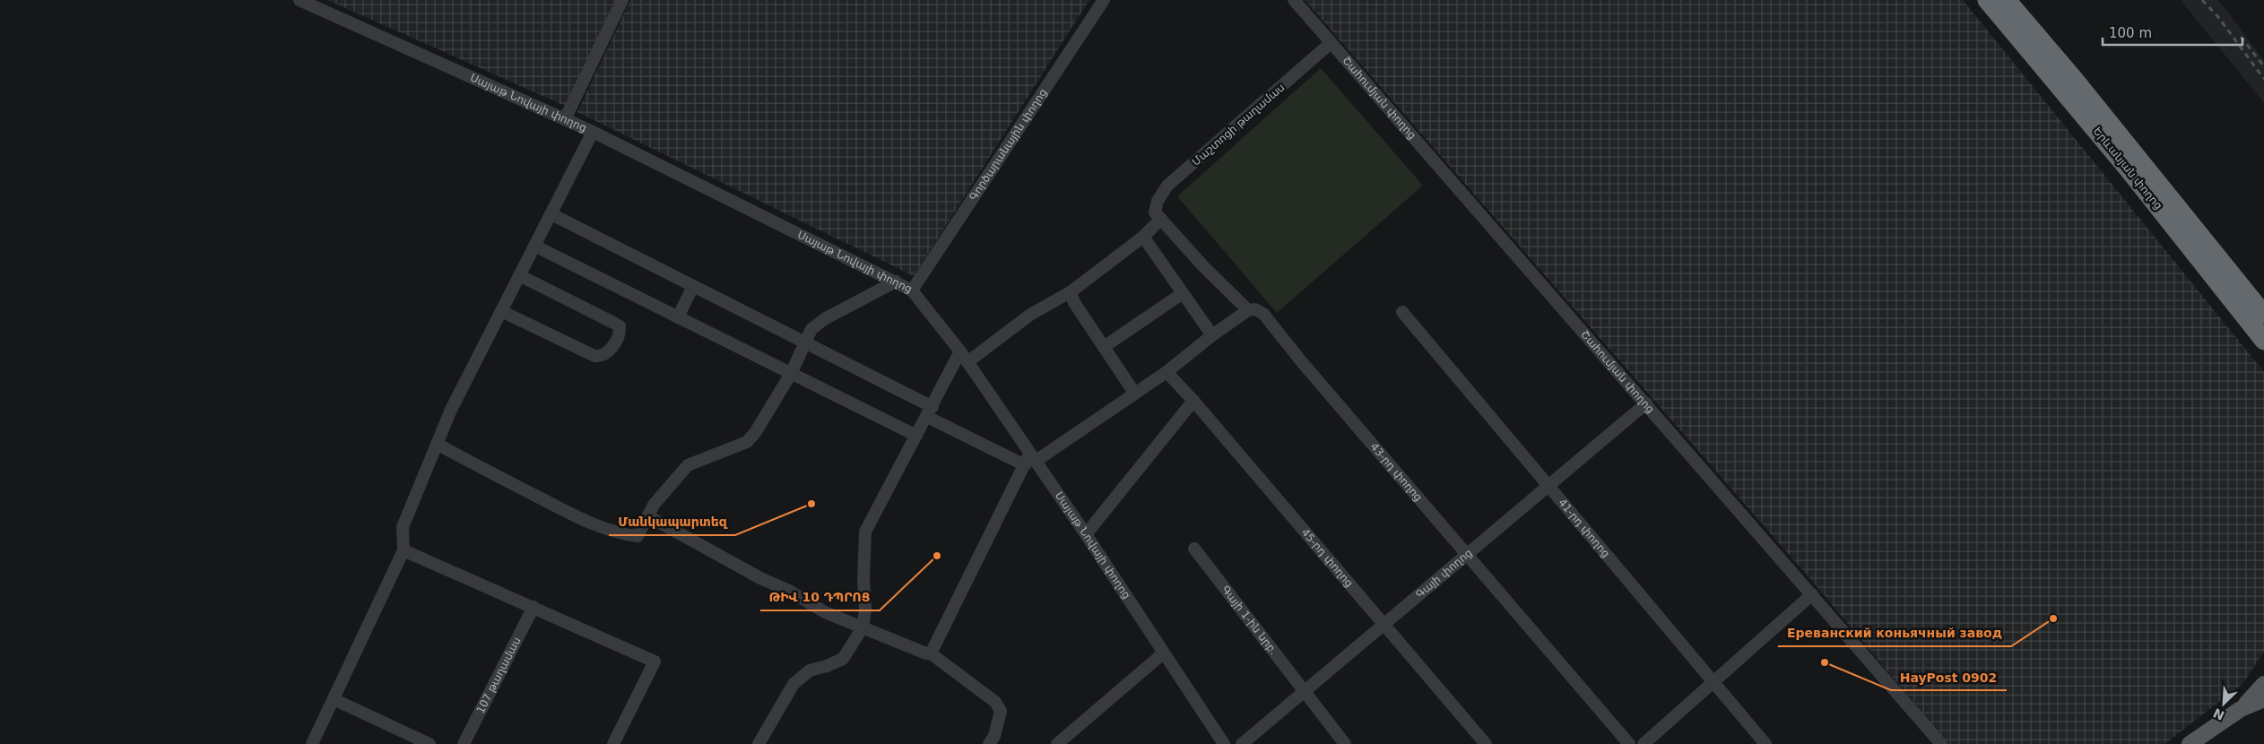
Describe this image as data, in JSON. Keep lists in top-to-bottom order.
{
  "streets": {
    "highway": ["Երևանյան փողոց"],
    "street": [
      "Շահումյան փողոց",
      "Սայաթ Նովայի փողոց",
      "Մաշտոցի թաղամաս",
      "Գործարանային փողոց",
      "43-րդ փողոց",
      "41-րդ փողոց",
      "45-րդ փողոց",
      "Գայի փողոց",
      "Գայի 1-ին նրբ․",
      "107 թաղամաս"
    ]
  },
  "crossings": [
    ["Շահումյան փողոց", "Մաշտոցի թաղամաս"],
    ["Շահումյան փողոց", "Գայի փողոց"],
    ["Սայաթ Նովայի փողոց", "Գործարանային փողոց"],
    ["Մաշտոցի թաղամաս", "43-րդ փողոց"],
    ["43-րդ փողոց", "Գայի փողոց"],
    ["41-րդ փողոց", "Գայի փողոց"],
    ["45-րդ փողոց", "Գայի փողոց"],
    ["Գայի փողոց", "Գայի 1-ին նրբ․"]
  ],
  "places": [
    "Մանկապարտեզ",
    "ԹԻՎ 10 ԴՊՐՈՑ",
    "Ереванский коньячный завод",
    "HayPost 0902"
  ],
  "scale_bar": "100 m",
  "north": "bottom left"
}
